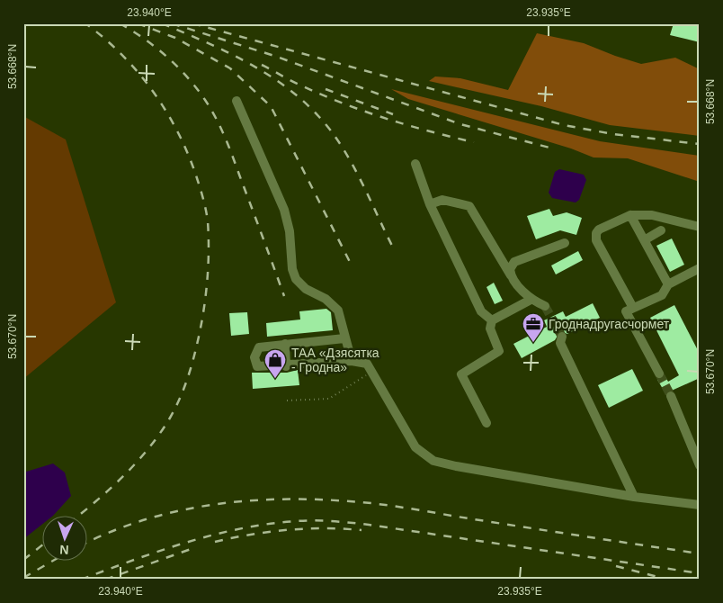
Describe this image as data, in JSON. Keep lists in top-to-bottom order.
{
  "places": {
    "office": ["Гроднадругасчормет"],
    "shop": ["ТАА «Дзясятка - Гродна»"]
  },
  "north": "bottom",
  "coordinates": [
    "23.940°E",
    "23.935°E",
    "53.668°N",
    "53.670°N"
  ]
}
